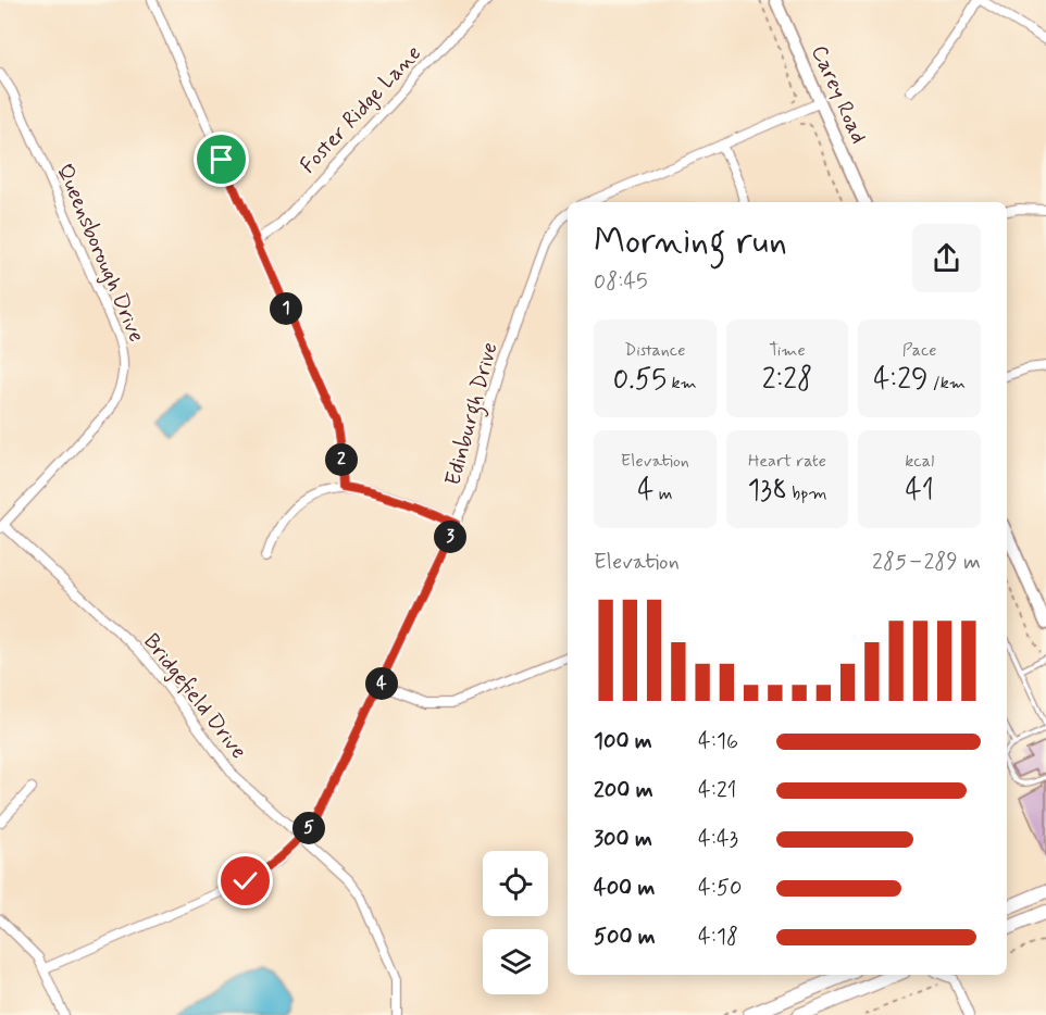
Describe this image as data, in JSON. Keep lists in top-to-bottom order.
{
  "streets": {
    "street": [
      "Carey Road",
      "Foster Ridge Lane",
      "Queensborough Drive",
      "Edinburgh Drive",
      "Bridgefield Drive"
    ]
  },
  "crossings": [
    ["Queensborough Drive", "Bridgefield Drive"],
    ["Edinburgh Drive", "Bridgefield Drive"]
  ],
  "page": {
    "heading": ["Morning run", "08:45"],
    "pins": [
      "1",
      "2",
      "3",
      "4",
      "5"
    ],
    "stats": [
      ["Distance", "0.55 km"],
      ["Time", "2:28"],
      ["Pace", "4:29 /km"],
      ["Elevation", "4 m"],
      ["Heart rate", "138 bpm"],
      ["kcal", "41"]
    ],
    "chart": ["Elevation", "285–289 m"],
    "list": [
      {
        "name": "100 m",
        "note": "4:16"
      },
      {
        "name": "200 m",
        "note": "4:21"
      },
      {
        "name": "300 m",
        "note": "4:43"
      },
      {
        "name": "400 m",
        "note": "4:50"
      },
      {
        "name": "500 m",
        "note": "4:18"
      }
    ]
  }
}
